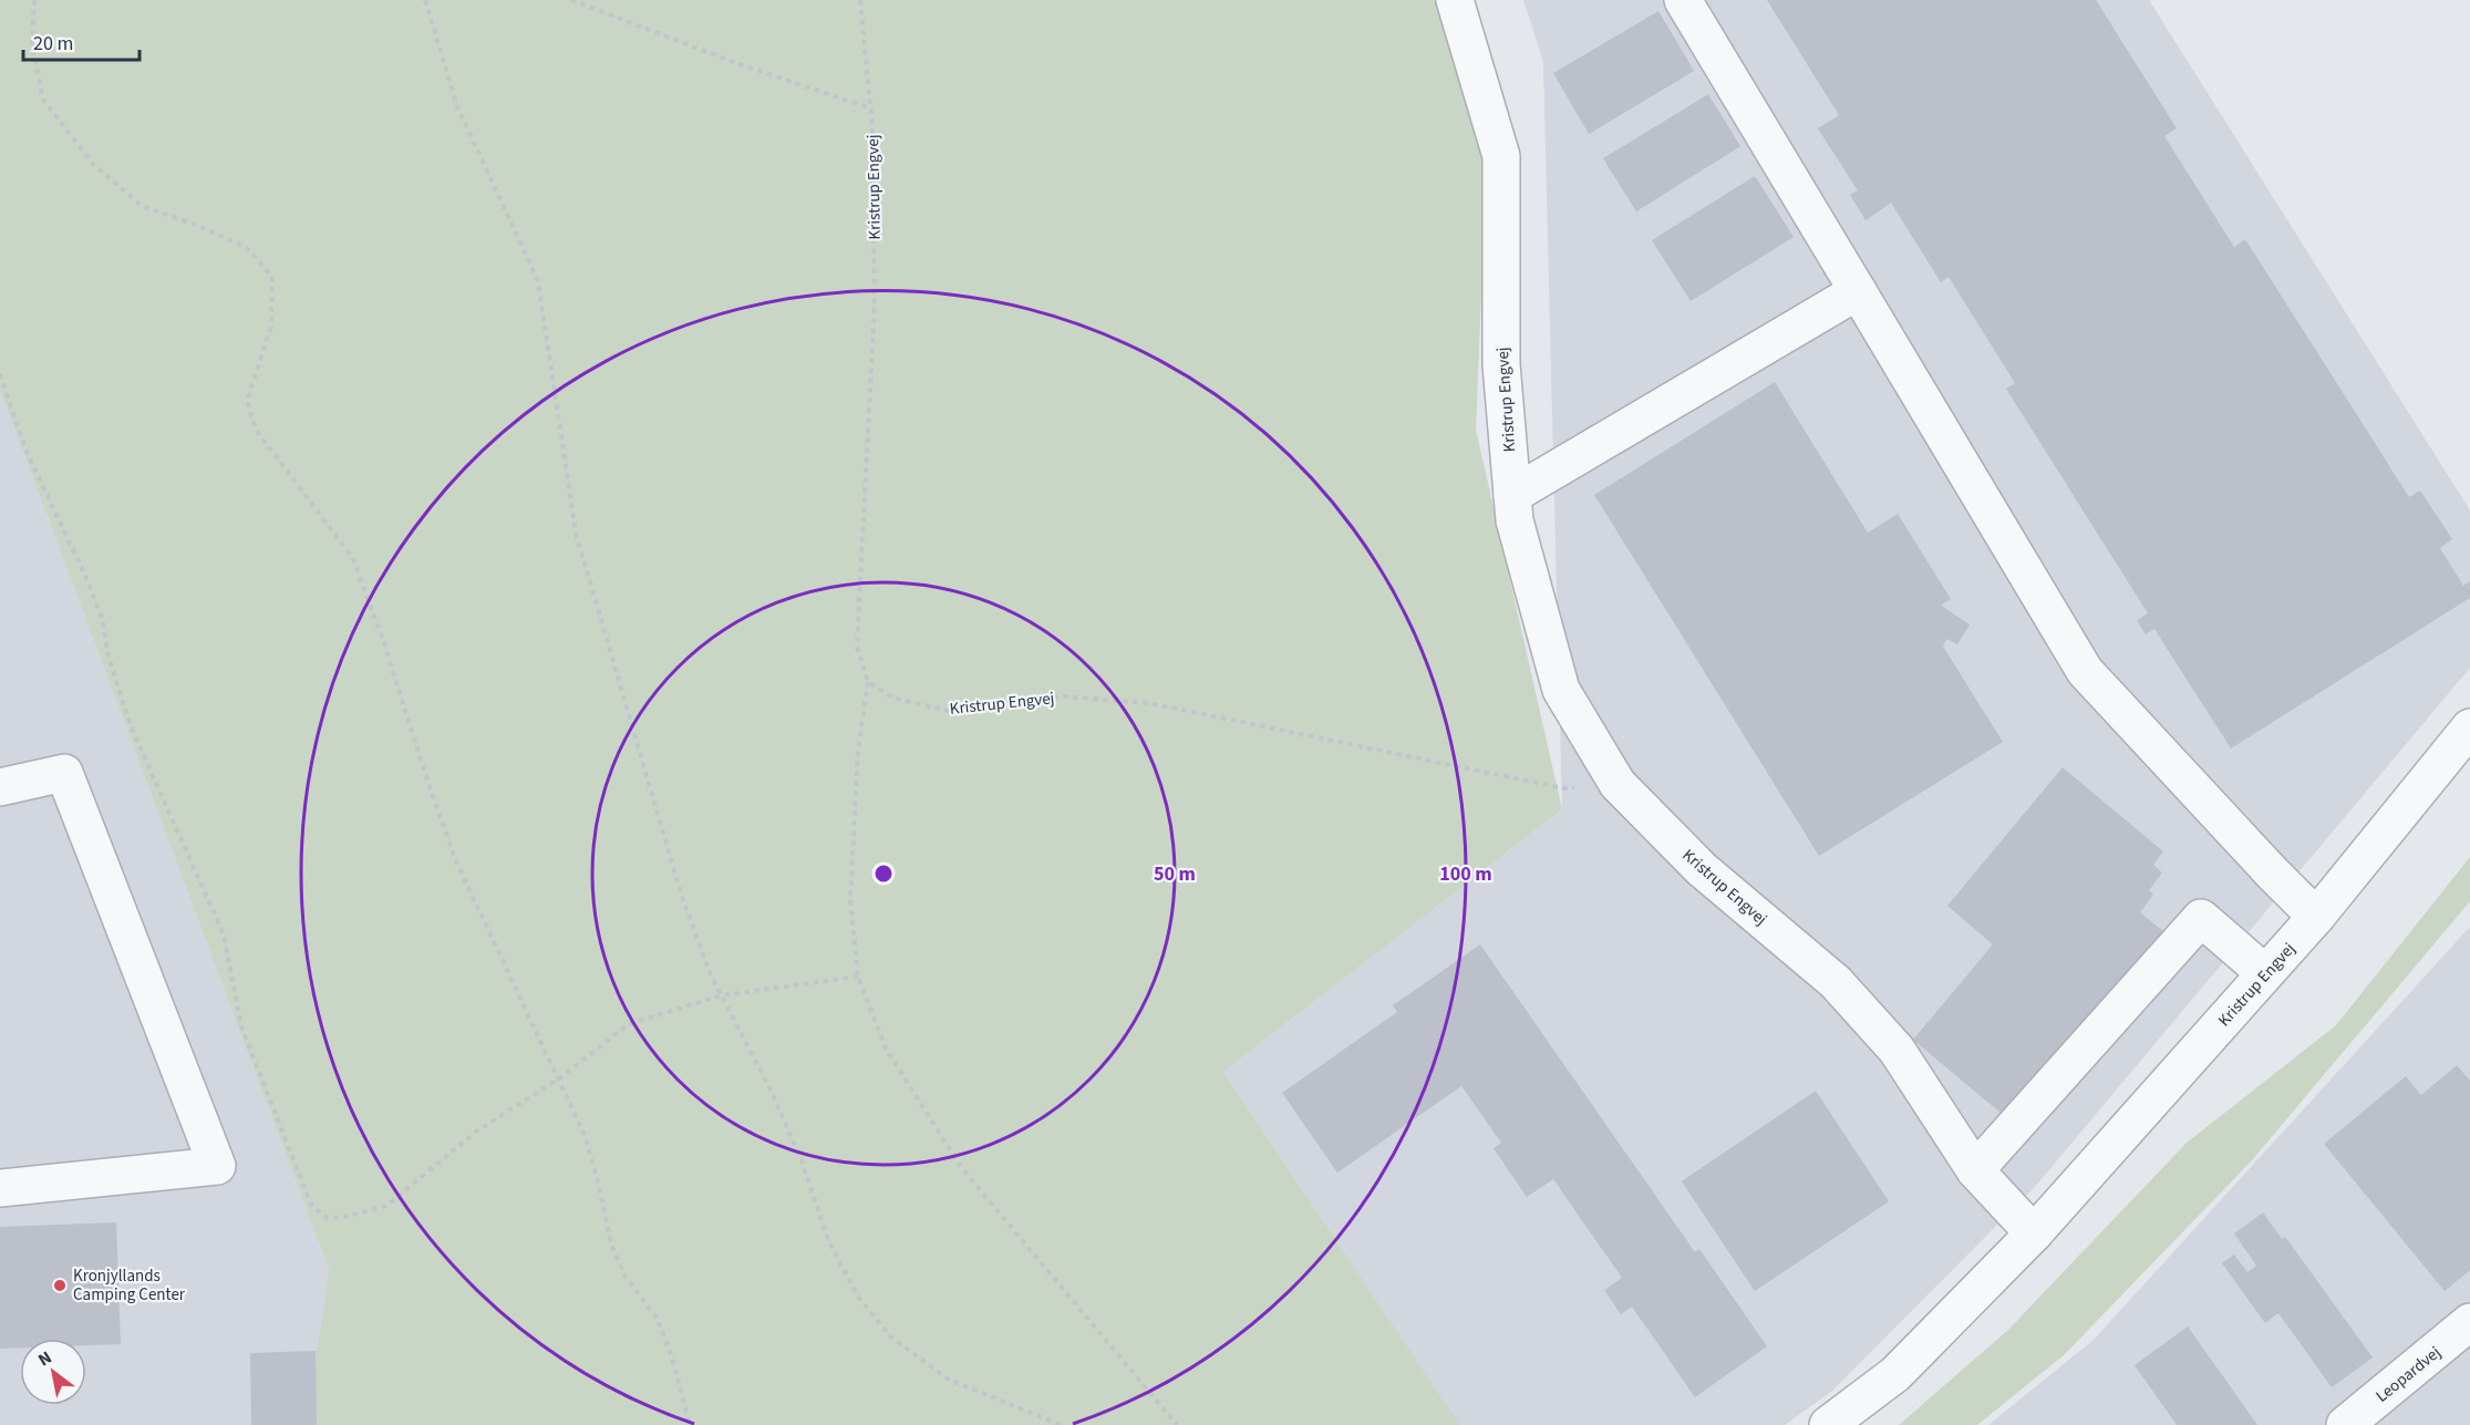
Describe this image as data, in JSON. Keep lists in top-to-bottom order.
{
  "streets": {
    "street": ["Kristrup Engvej", "Leopardvej"]
  },
  "places": ["Kronjyllands Camping Center"],
  "scale_bar": "20 m",
  "north": "top left",
  "rings": ["50 m", "100 m"]
}
